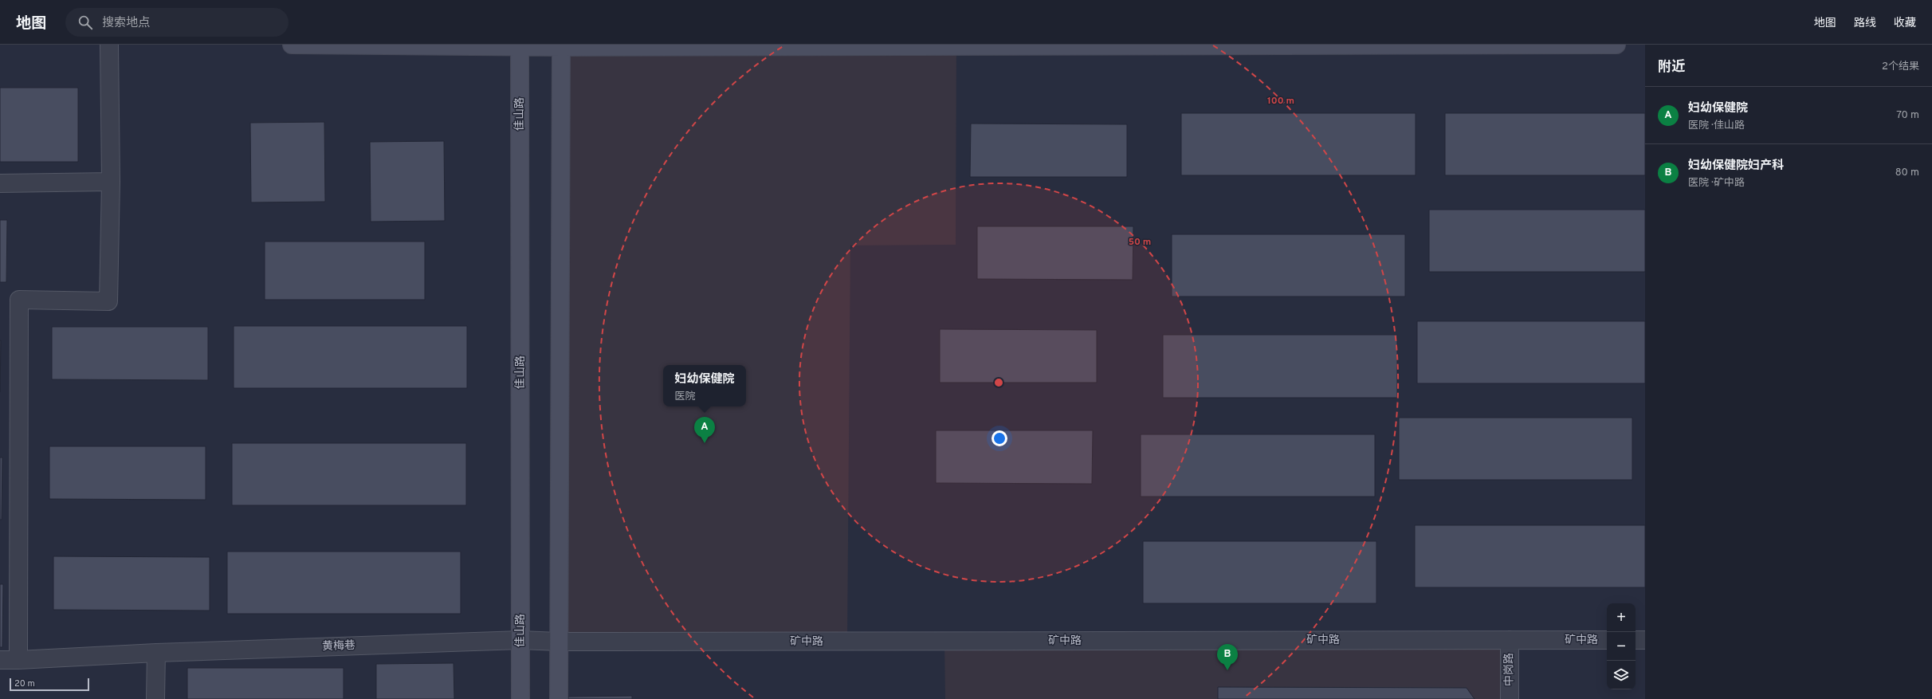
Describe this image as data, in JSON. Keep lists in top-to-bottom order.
{
  "streets": {
    "main road": ["佳山路"],
    "street": ["矿中路", "黄梅巷", "中岗路"]
  },
  "crossings": [
    ["佳山路", "矿中路"],
    ["佳山路", "黄梅巷"],
    ["矿中路", "黄梅巷"],
    ["矿中路", "中岗路"]
  ],
  "scale_bar": "20 m",
  "page": {
    "header": "地图",
    "search": "搜索地点",
    "nav": ["地图", "路线", "收藏"],
    "heading": ["附近", "2个结果"],
    "list": [
      {
        "mark": "A",
        "name": "妇幼保健院",
        "note": "医院 · 佳山路",
        "value": "70 m"
      },
      {
        "mark": "B",
        "name": "妇幼保健院妇产科",
        "note": "医院 · 矿中路",
        "value": "80 m"
      }
    ],
    "popup": ["妇幼保健院", "医院"],
    "pins": ["A", "B"],
    "map_buttons": ["+", "−"],
    "scale": "20 m"
  },
  "rings": ["100 m", "50 m"]
}
